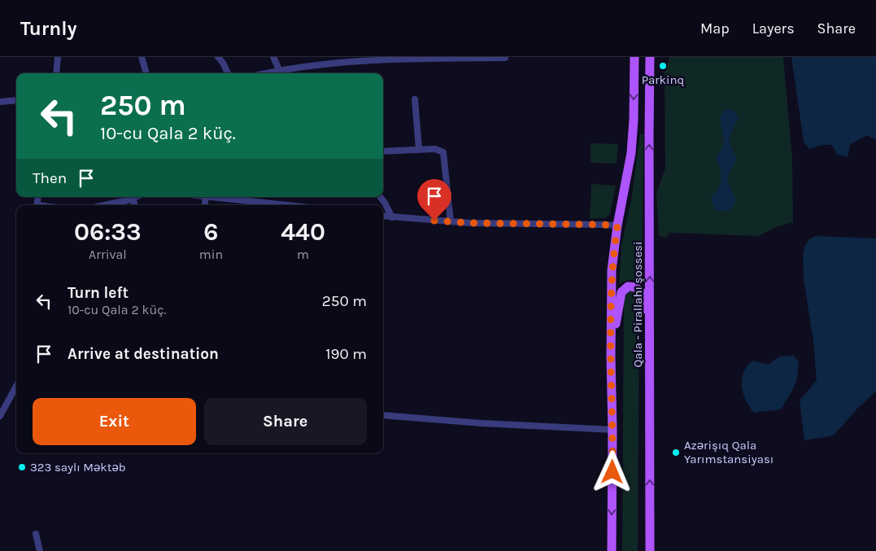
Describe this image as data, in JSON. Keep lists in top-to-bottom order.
{
  "streets": {
    "main road": ["Qala - Pirallahı şossesi"]
  },
  "places": ["Parkinq", "Azərişıq Qala Yarımstansiyası", "323 saylı Məktəb"],
  "page": {
    "header": "Turnly",
    "nav": ["Map", "Layers", "Share"],
    "turn": ["250 m", "10-cu Qala 2 küç."],
    "then": "Then",
    "eta": [
      "06:33",
      "Arrival",
      "6",
      "min",
      "440",
      "m"
    ],
    "list": [
      {
        "name": "Turn left",
        "note": "10-cu Qala 2 küç.",
        "value": "250 m"
      },
      {
        "name": "Arrive at destination",
        "value": "190 m"
      }
    ],
    "buttons": ["Exit", "Share"]
  }
}
